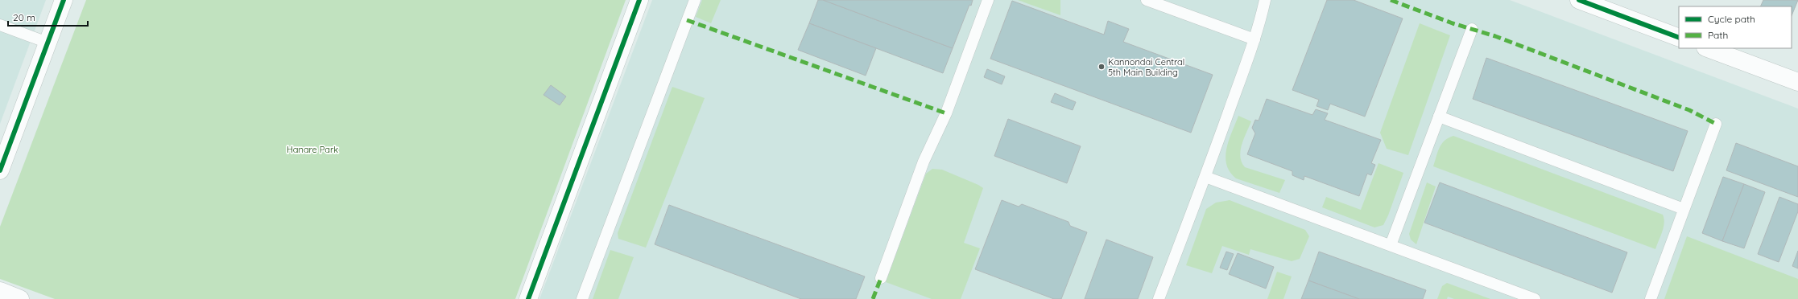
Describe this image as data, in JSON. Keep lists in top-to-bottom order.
{
  "parks": ["Hanare Park"],
  "places": ["Kannondai Central 5th Main Building"],
  "legend": ["Cycle path", "Path"],
  "scale_bar": "20 m"
}
